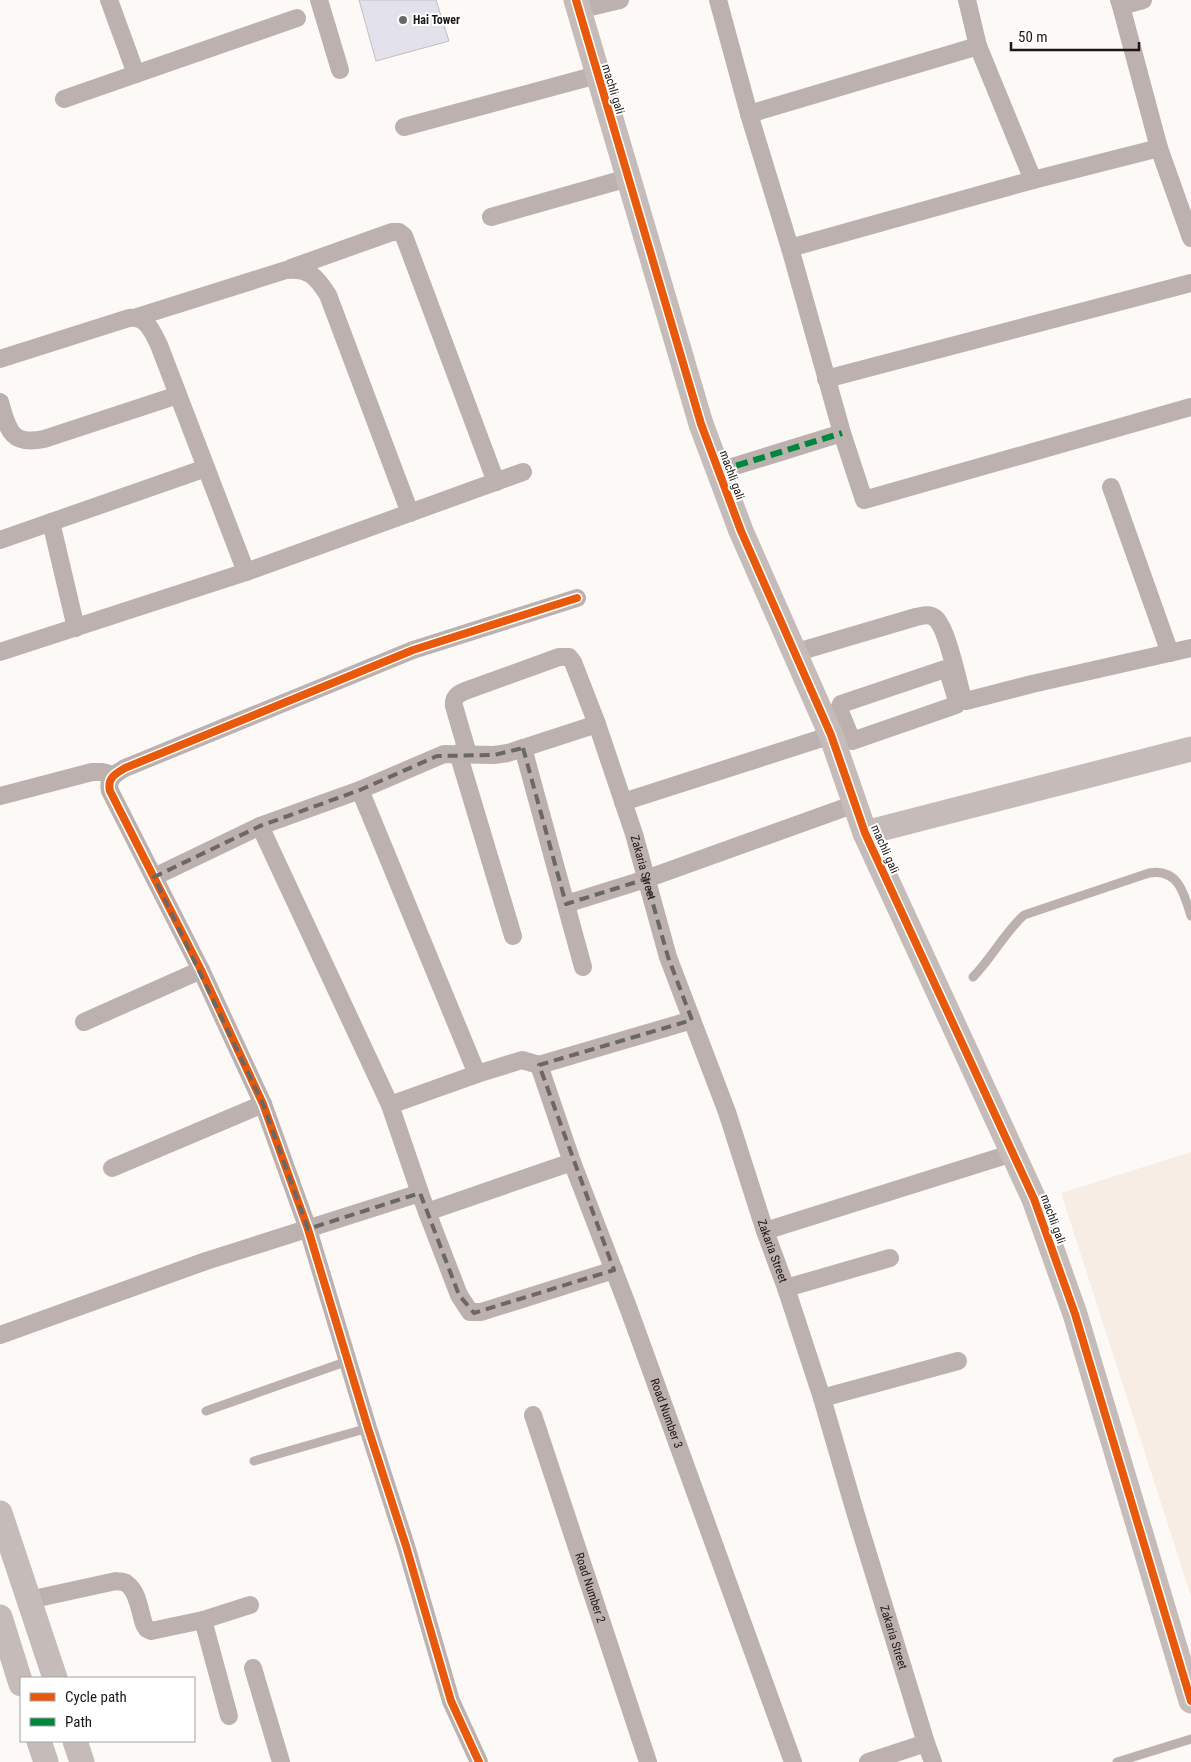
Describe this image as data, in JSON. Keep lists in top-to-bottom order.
{
  "streets": {
    "street": [
      "machli gali",
      "Zakaria Street",
      "Road Number 3",
      "Road Number 2"
    ]
  },
  "places": ["Hai Tower"],
  "legend": ["Cycle path", "Path"],
  "scale_bar": "50 m"
}
